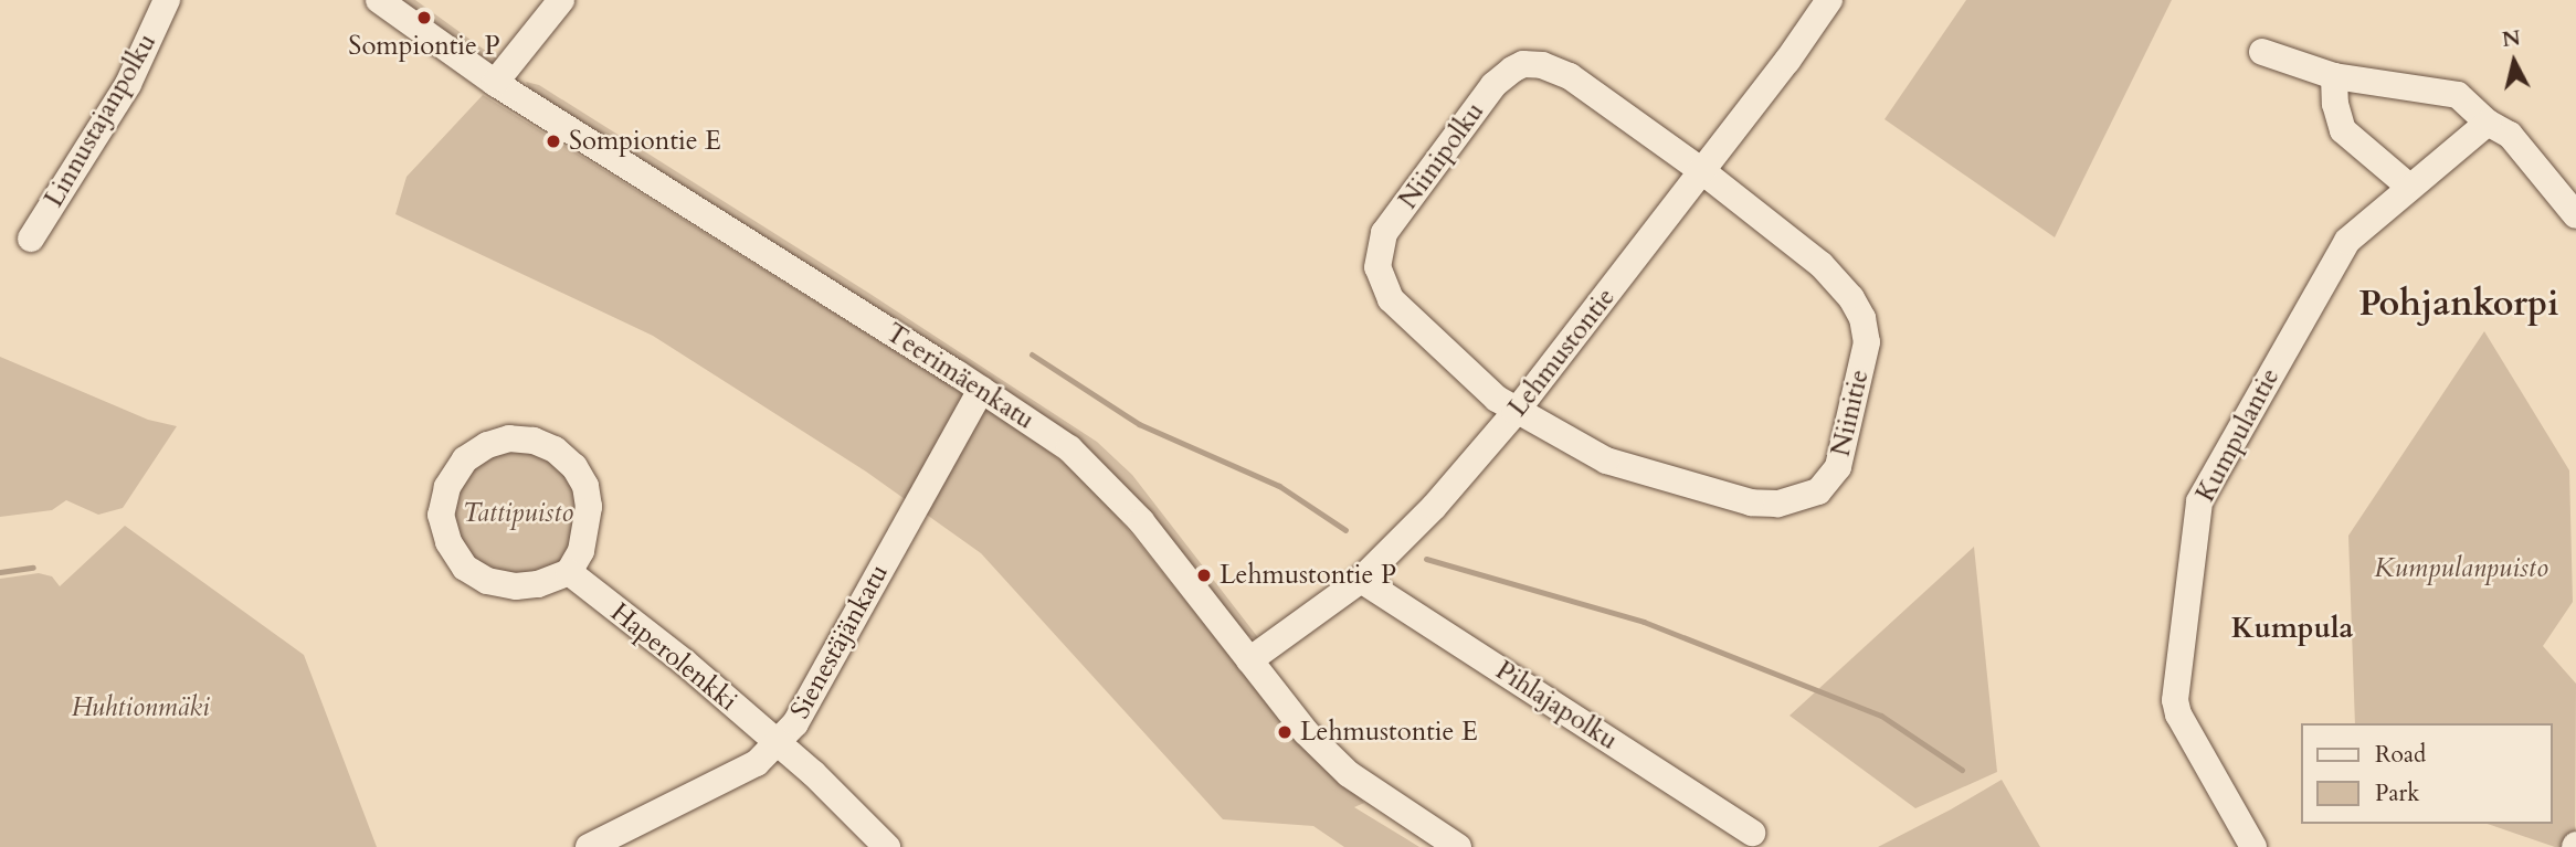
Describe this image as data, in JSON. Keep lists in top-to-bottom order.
{
  "streets": {
    "street": [
      "Linnustajanpolku",
      "Niinipolku",
      "Lehmustontie",
      "Teerimäenkatu",
      "Niinitie",
      "Kumpulantie",
      "Sienestäjänkatu",
      "Haperolenkki",
      "Pihlajapolku"
    ]
  },
  "crossings": [
    ["Niinipolku", "Lehmustontie"],
    ["Niinipolku", "Niinitie"],
    ["Lehmustontie", "Teerimäenkatu"],
    ["Lehmustontie", "Niinitie"],
    ["Lehmustontie", "Pihlajapolku"],
    ["Teerimäenkatu", "Sienestäjänkatu"],
    ["Sienestäjänkatu", "Haperolenkki"]
  ],
  "districts": ["Pohjankorpi", "Kumpula"],
  "parks": ["Tattipuisto", "Kumpulanpuisto", "Huhtionmäki"],
  "places": [
    "Sompiontie P",
    "Sompiontie E",
    "Lehmustontie P",
    "Lehmustontie E"
  ],
  "legend": ["Road", "Park"],
  "north": "top"
}
